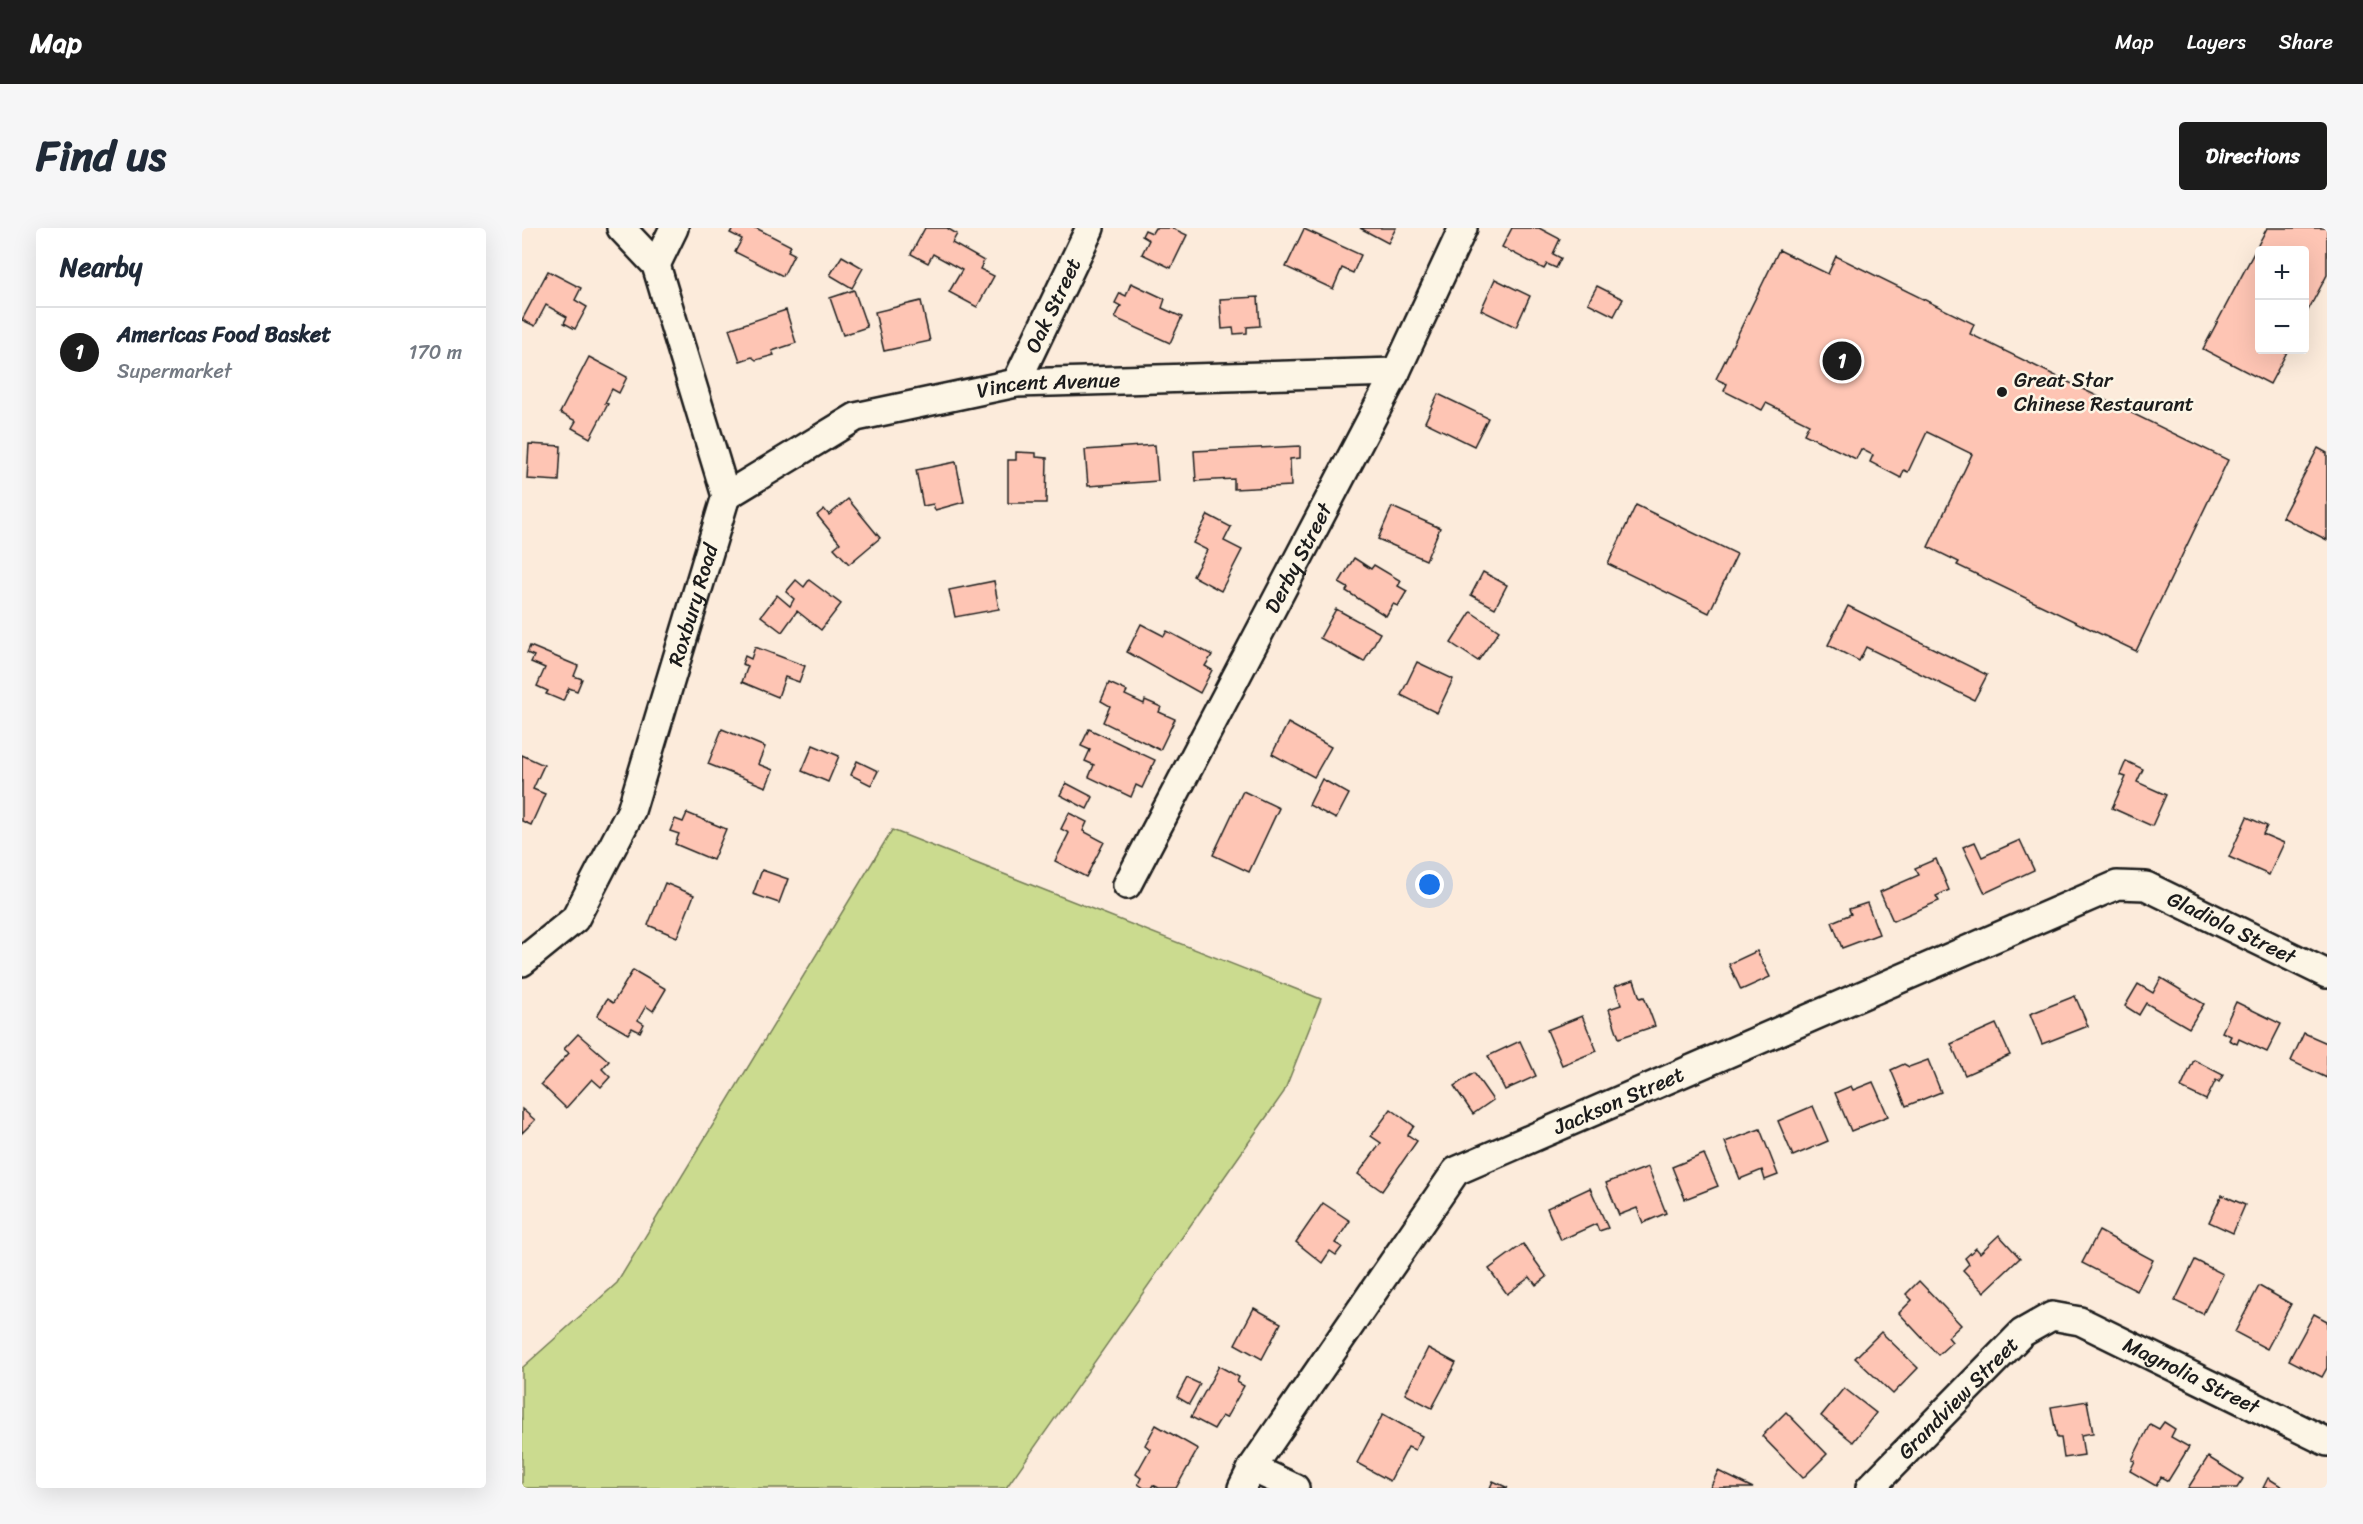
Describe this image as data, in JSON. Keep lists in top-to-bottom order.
{
  "streets": {
    "street": [
      "Oak Street",
      "Vincent Avenue",
      "Derby Street",
      "Roxbury Road",
      "Gladiola Street",
      "Jackson Street",
      "Magnolia Street",
      "Grandview Street"
    ]
  },
  "crossings": [
    ["Oak Street", "Vincent Avenue"],
    ["Vincent Avenue", "Derby Street"],
    ["Vincent Avenue", "Roxbury Road"],
    ["Gladiola Street", "Jackson Street"],
    ["Magnolia Street", "Grandview Street"]
  ],
  "places": ["Great Star Chinese Restaurant"],
  "page": {
    "header": "Map",
    "nav": ["Map", "Layers", "Share"],
    "title": "Find us",
    "buttons": "Directions",
    "heading": "Nearby",
    "map_buttons": ["+", "−"],
    "list": [
      {
        "mark": "1",
        "name": "Americas Food Basket",
        "note": "Supermarket",
        "value": "170 m"
      }
    ],
    "pins": "1"
  }
}
